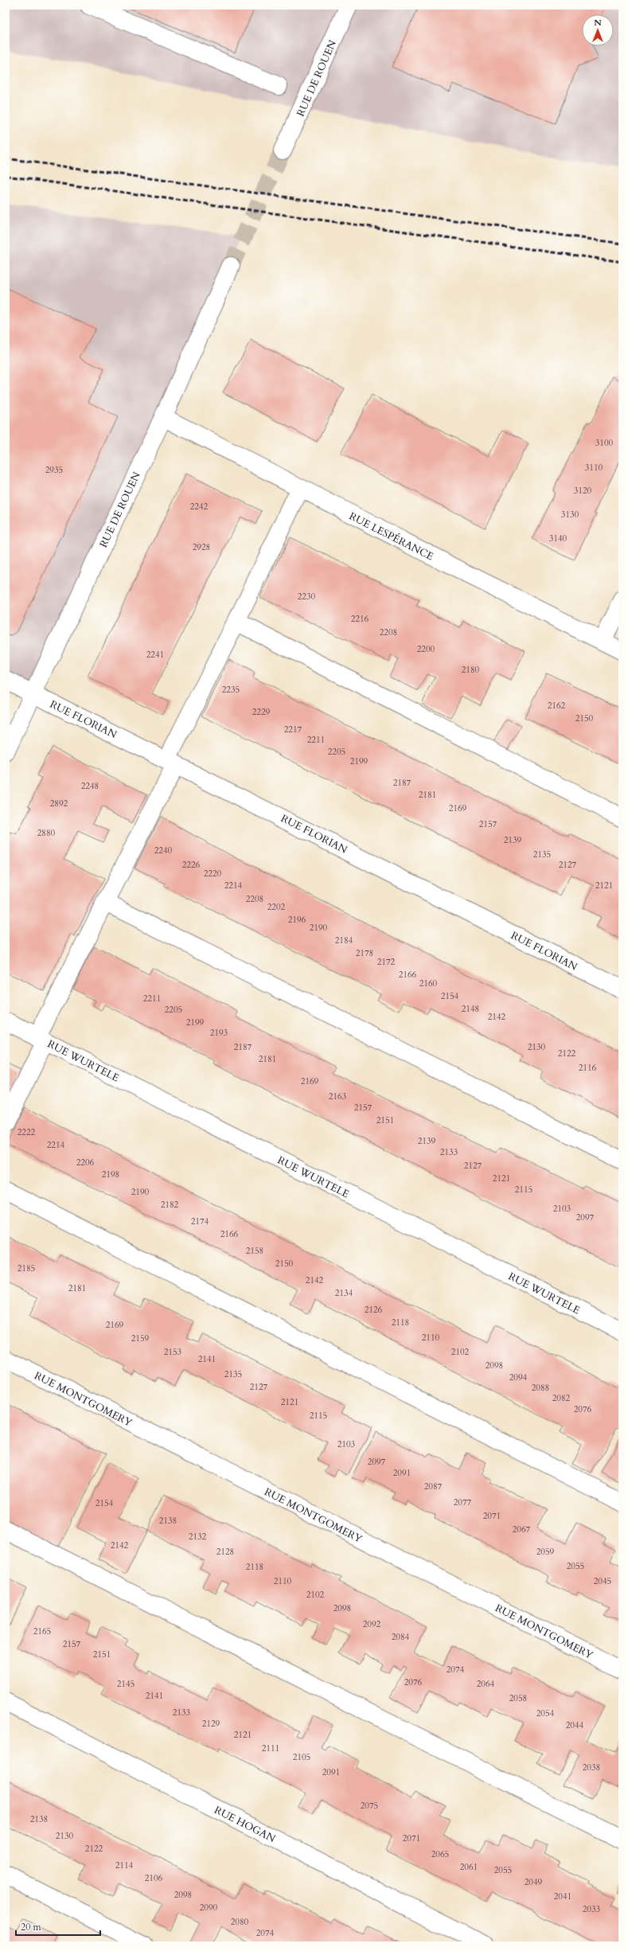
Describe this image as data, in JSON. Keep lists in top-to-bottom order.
{
  "streets": {
    "street": [
      "RUE DE ROUEN",
      "RUE LESPÉRANCE",
      "RUE FLORIAN",
      "RUE WURTELE",
      "RUE MONTGOMERY",
      "RUE HOGAN"
    ]
  },
  "crossings": [
    ["RUE DE ROUEN", "RUE LESPÉRANCE"],
    ["RUE DE ROUEN", "RUE FLORIAN"]
  ],
  "house_numbers": [
    "3100",
    "3110",
    "2935",
    "3120",
    "2242",
    "3130",
    "3140",
    "2928",
    "2230",
    "2216",
    "2208",
    "2200",
    "2241",
    "2180",
    "2235",
    "2162",
    "2229",
    "2150",
    "2217",
    "2211",
    "2205",
    "2199",
    "2187",
    "2248",
    "2181",
    "2892",
    "2169",
    "2157",
    "2880",
    "2139",
    "2240",
    "2135",
    "2226",
    "2127",
    "2220",
    "2214",
    "2121",
    "2208",
    "2202",
    "2196",
    "2190",
    "2184",
    "2178",
    "2172",
    "2166",
    "2160",
    "2154",
    "2211",
    "2148",
    "2205",
    "2142",
    "2199",
    "2193",
    "2187",
    "2130",
    "2122",
    "2181",
    "2116",
    "2169",
    "2163",
    "2157",
    "2151",
    "2222",
    "2139",
    "2214",
    "2133",
    "2206",
    "2127",
    "2198",
    "2121",
    "2115",
    "2190",
    "2182",
    "2103",
    "2097",
    "2174",
    "2166",
    "2158",
    "2150",
    "2185",
    "2142",
    "2181",
    "2134",
    "2126",
    "2118",
    "2169",
    "2110",
    "2159",
    "2153",
    "2102",
    "2141",
    "2098",
    "2135",
    "2094",
    "2127",
    "2088",
    "2082",
    "2121",
    "2076",
    "2115",
    "2103",
    "2097",
    "2091",
    "2087",
    "2077",
    "2154",
    "2071",
    "2138",
    "2067",
    "2132",
    "2142",
    "2128",
    "2059",
    "2055",
    "2118",
    "2110",
    "2045",
    "2102",
    "2098",
    "2092",
    "2165",
    "2084",
    "2157",
    "2151",
    "2074",
    "2076",
    "2145",
    "2064",
    "2141",
    "2058",
    "2133",
    "2054",
    "2129",
    "2044",
    "2121",
    "2111",
    "2105",
    "2038",
    "2091",
    "2075",
    "2138",
    "2130",
    "2071",
    "2122",
    "2065",
    "2114",
    "2061",
    "2055",
    "2106",
    "2049",
    "2098",
    "2041",
    "2090",
    "2033",
    "2080",
    "2074"
  ],
  "scale_bar": "20 m",
  "north": "top"
}
